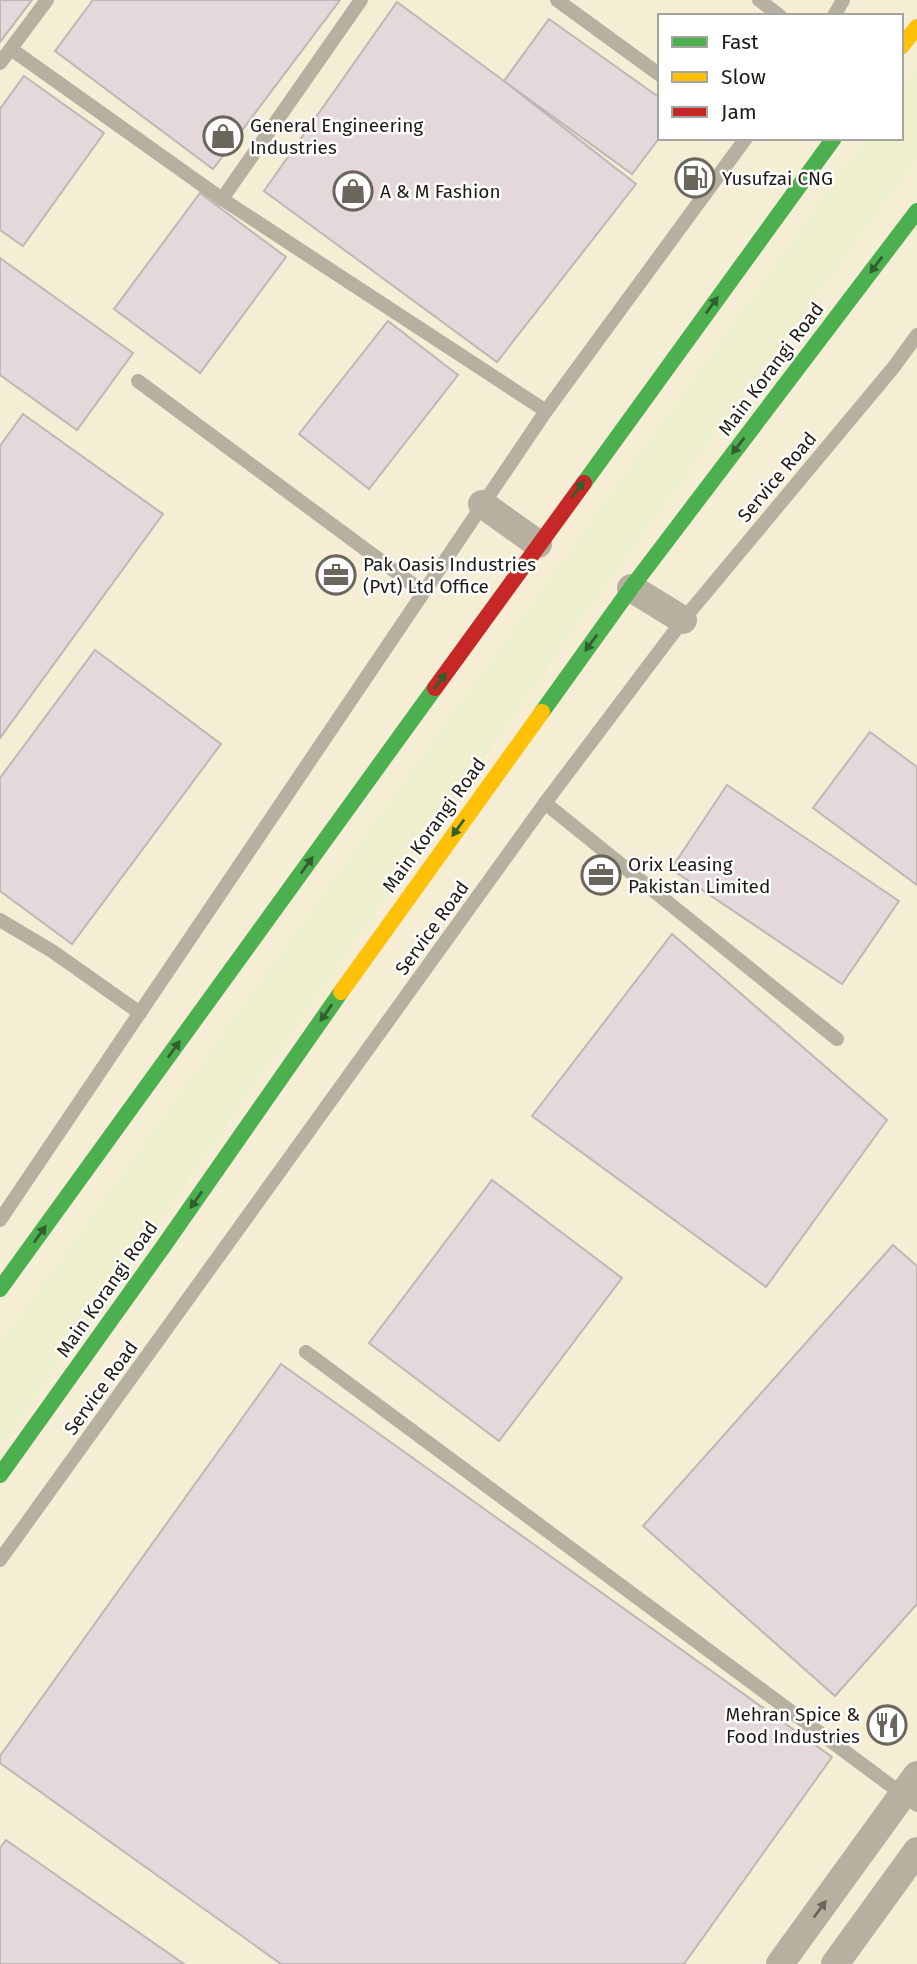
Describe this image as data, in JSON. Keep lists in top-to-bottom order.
{
  "streets": {
    "main road": ["Main Korangi Road"],
    "lane": ["Service Road"]
  },
  "places": {
    "shop": ["General Engineering Industries", "A & M Fashion"],
    "fuel station": ["Yusufzai CNG"],
    "office": ["Pak Oasis Industries (Pvt) Ltd Office", "Orix Leasing Pakistan Limited"],
    "restaurant": ["Mehran Spice & Food Industries"]
  },
  "legend": ["Fast", "Slow", "Jam"]
}
